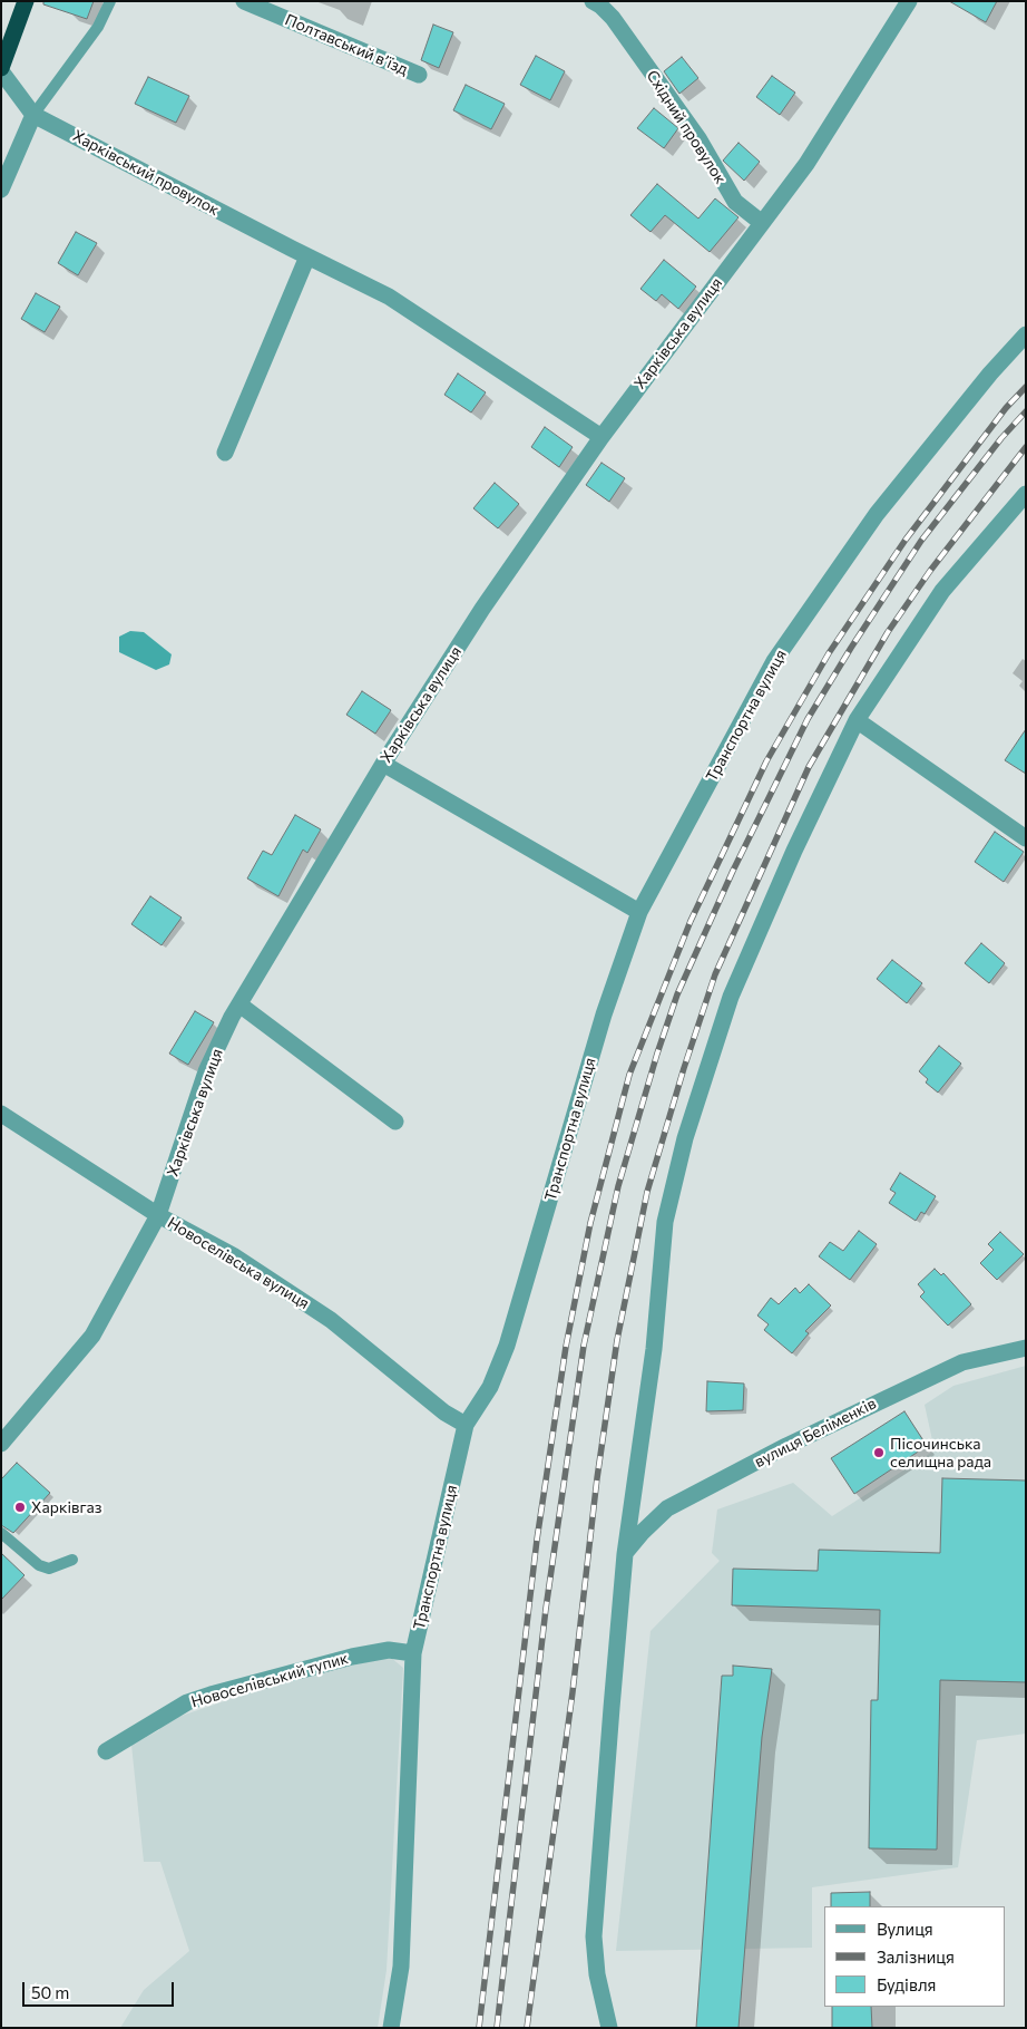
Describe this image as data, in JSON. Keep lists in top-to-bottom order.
{
  "streets": {
    "street": [
      "Полтавський в’їзд",
      "Східний провулок",
      "Харківський провулок",
      "Харківська вулиця",
      "Транспортна вулиця",
      "Новоселівська вулиця",
      "вулиця Беліменків",
      "Новоселівський тупик"
    ]
  },
  "crossings": [
    ["Східний провулок", "Харківська вулиця"],
    ["Харківський провулок", "Харківська вулиця"],
    ["Харківська вулиця", "Новоселівська вулиця"],
    ["Транспортна вулиця", "Новоселівська вулиця"],
    ["Транспортна вулиця", "Новоселівський тупик"]
  ],
  "places": ["Пісочинська селищна рада", "Харківгаз"],
  "legend": ["Вулиця", "Залізниця", "Будівля"],
  "scale_bar": "50 m"
}
